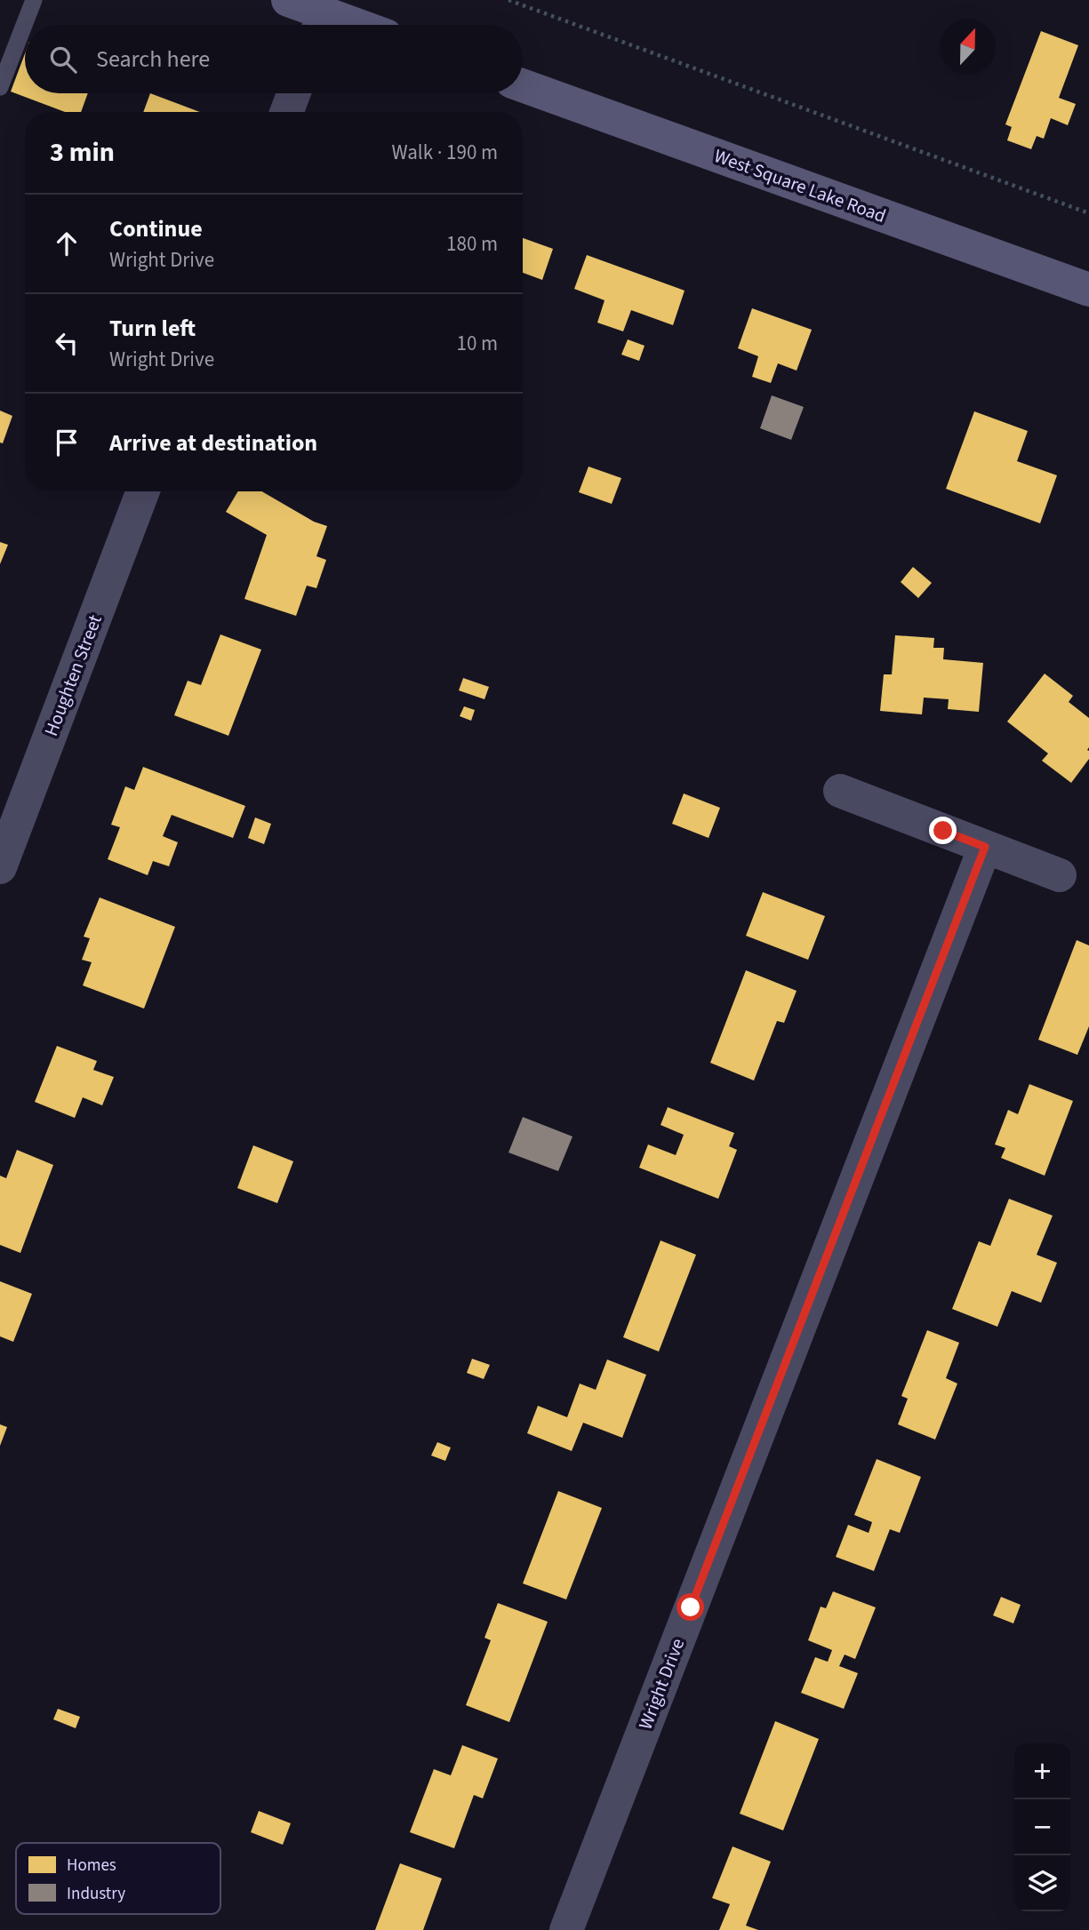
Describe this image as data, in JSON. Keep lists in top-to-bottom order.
{
  "streets": {
    "main road": ["West Square Lake Road"],
    "street": ["Houghten Street", "Wright Drive"]
  },
  "legend": ["Homes", "Industry"],
  "north": "top",
  "page": {
    "search": "Search here",
    "heading": ["3 min", "Walk · 190 m"],
    "list": [
      ["Continue", "Wright Drive", "180 m"],
      ["Turn left", "Wright Drive", "10 m"],
      "Arrive at destination"
    ],
    "map_buttons": ["+", "−"]
  }
}
